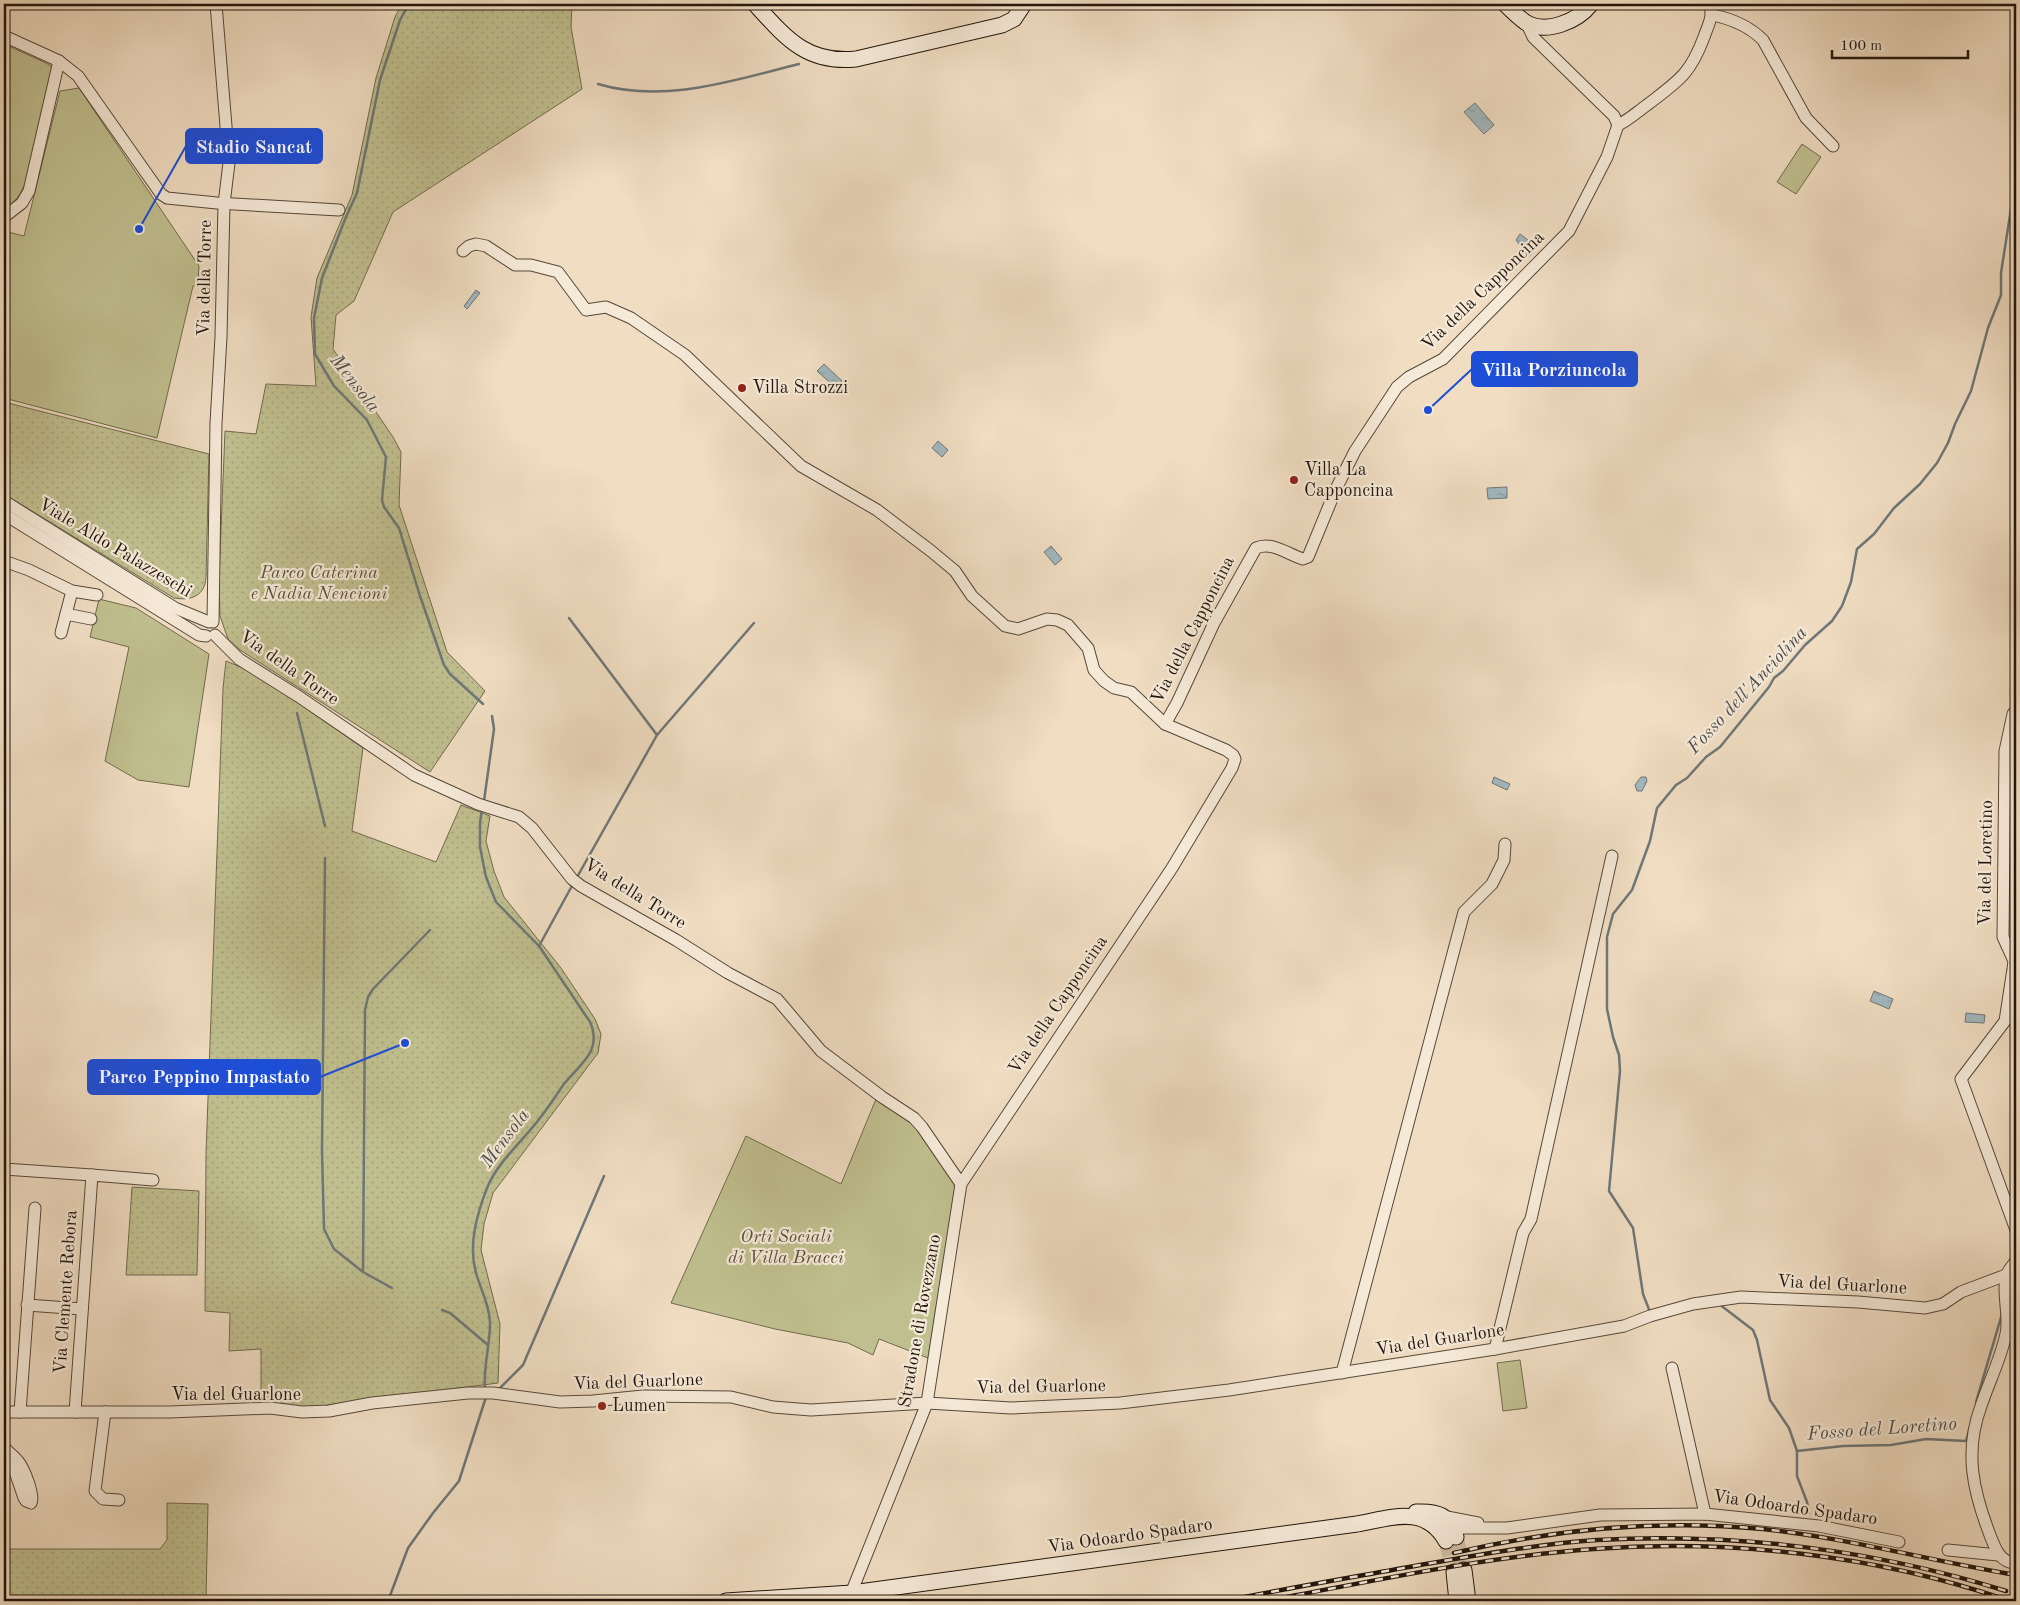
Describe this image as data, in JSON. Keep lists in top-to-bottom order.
{
  "streets": {
    "street": [
      "Via della Torre",
      "Via della Capponcina",
      "Viale Aldo Palazzeschi",
      "Via del Loretino",
      "Via del Guarlone",
      "Via Clemente Rebora",
      "Stradone di Rovezzano",
      "Via Odoardo Spadaro"
    ]
  },
  "crossings": [
    ["Via della Torre", "Via della Capponcina"],
    ["Via della Torre", "Viale Aldo Palazzeschi"],
    ["Via della Torre", "Stradone di Rovezzano"],
    ["Via della Capponcina", "Stradone di Rovezzano"],
    ["Via del Guarlone", "Via Clemente Rebora"],
    ["Via del Guarlone", "Stradone di Rovezzano"],
    ["Stradone di Rovezzano", "Via Odoardo Spadaro"]
  ],
  "water": ["Mensola", "Fosso dell'Anciolina", "Fosso del Loretino"],
  "parks": ["Parco Caterina e Nadia Nencioni", "Orti Sociali di Villa Bracci"],
  "places": [
    "Stadio Sancat",
    "Villa Strozzi",
    "Villa Porziuncola",
    "Villa La Capponcina",
    "Parco Peppino Impastato",
    "Lumen"
  ],
  "scale_bar": "100 m"
}
